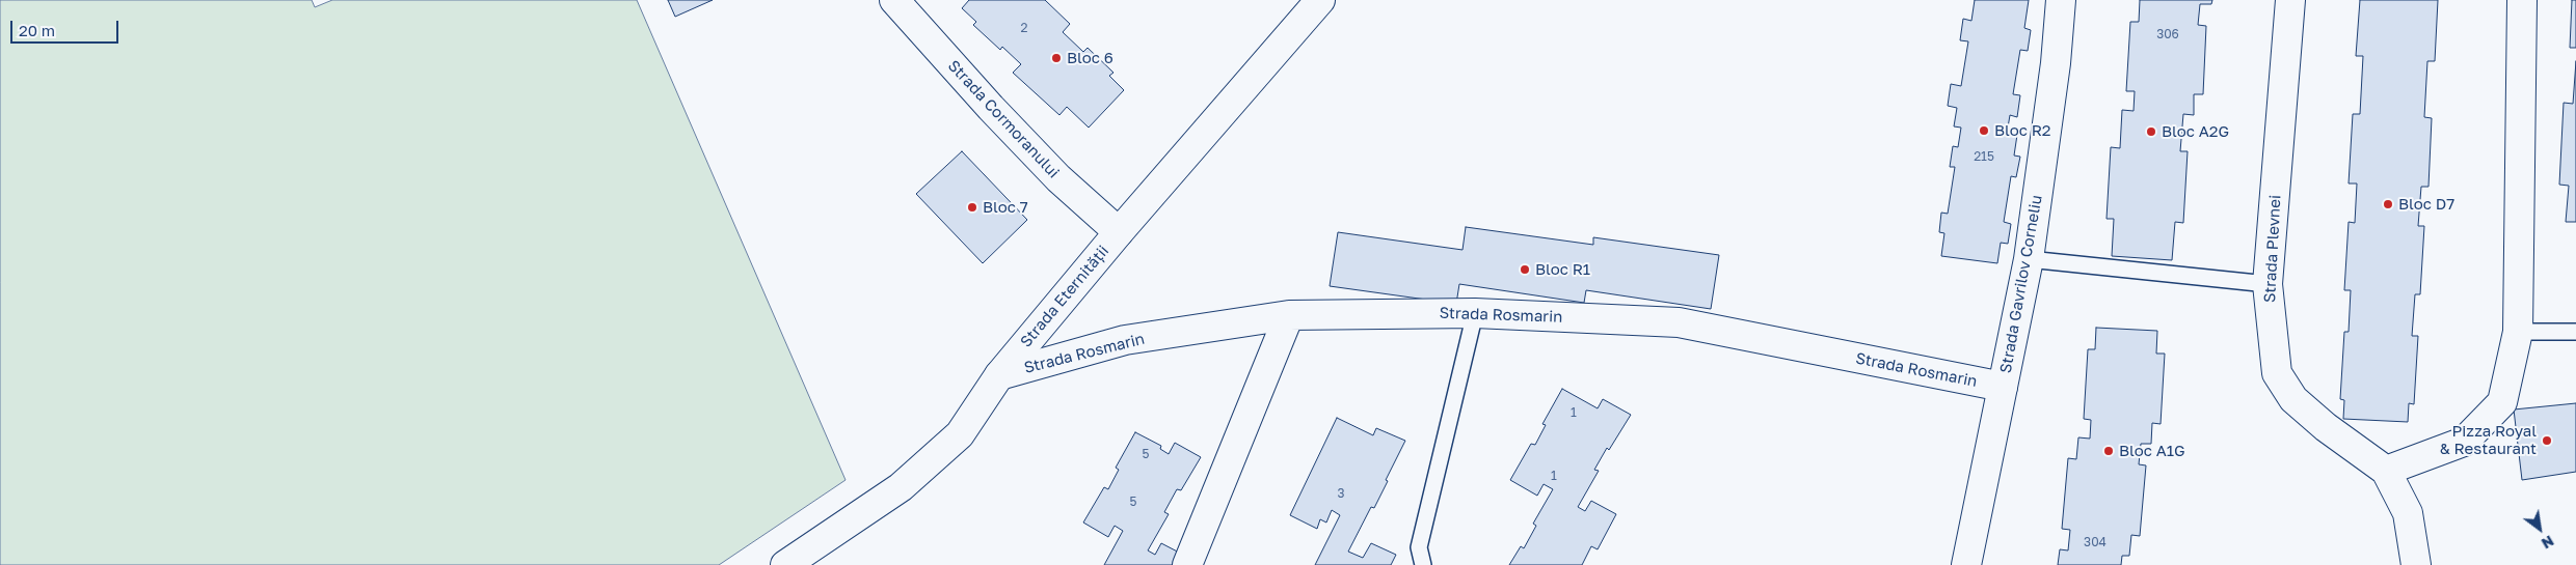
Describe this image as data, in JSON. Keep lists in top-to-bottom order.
{
  "streets": {
    "street": [
      "Strada Cormoranului",
      "Strada Plevnei",
      "Strada Gavrilov Corneliu",
      "Strada Eternității",
      "Strada Rosmarin"
    ]
  },
  "crossings": [
    ["Strada Cormoranului", "Strada Eternității"],
    ["Strada Gavrilov Corneliu", "Strada Rosmarin"],
    ["Strada Eternității", "Strada Rosmarin"]
  ],
  "places": [
    "Bloc 6",
    "Bloc R2",
    "Bloc A2G",
    "Bloc D7",
    "Bloc 7",
    "Bloc R1",
    "Pizza Royal & Restaurant",
    "Bloc A1G"
  ],
  "house_numbers": [
    "2",
    "306",
    "215",
    "1",
    "5",
    "1",
    "3",
    "5",
    "304"
  ],
  "scale_bar": "20 m",
  "north": "bottom right"
}
